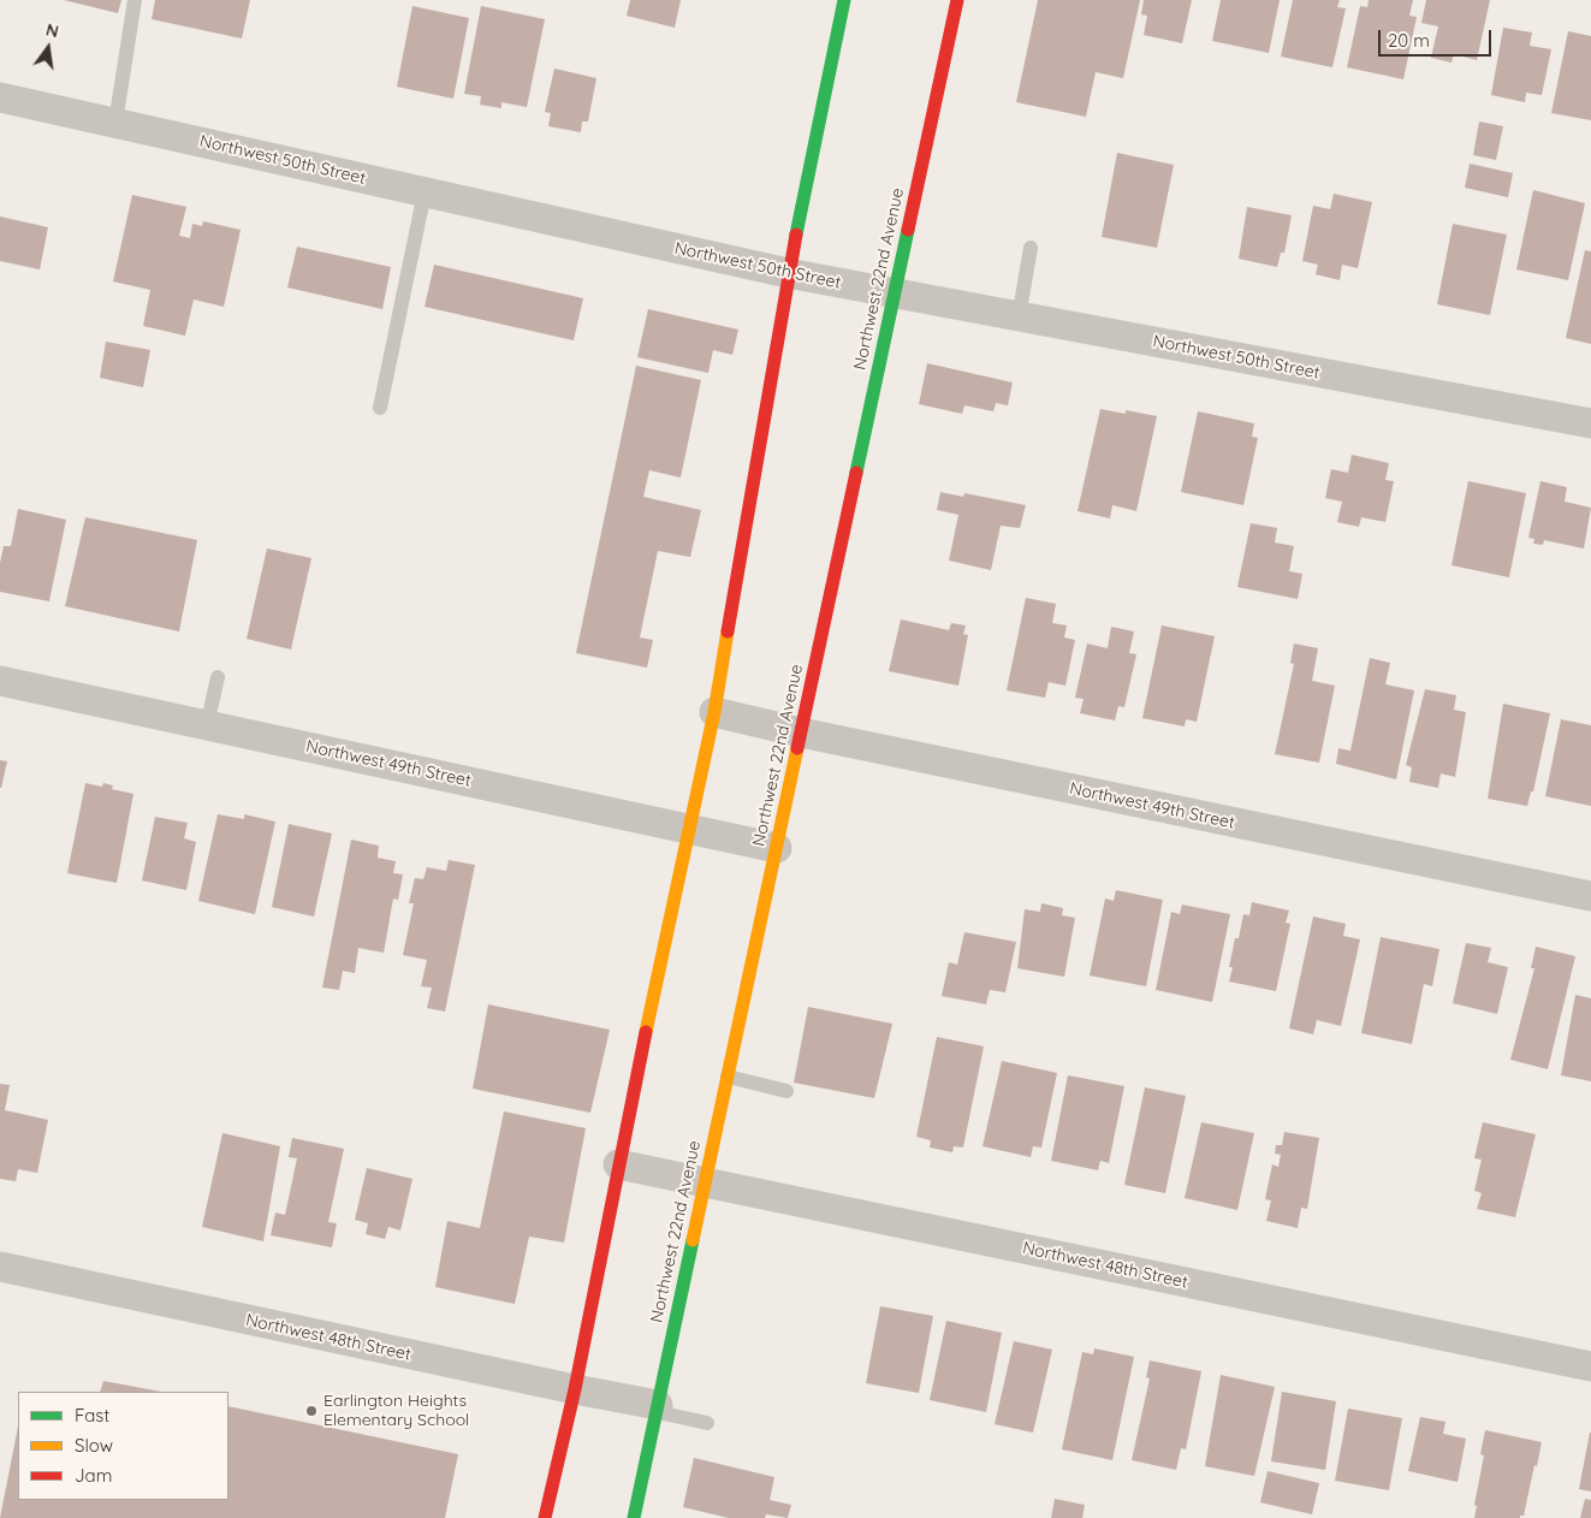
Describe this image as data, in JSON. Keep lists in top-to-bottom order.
{
  "streets": {
    "main road": ["Northwest 22nd Avenue"],
    "street": ["Northwest 50th Street", "Northwest 49th Street", "Northwest 48th Street"]
  },
  "crossings": [
    ["Northwest 50th Street", "Northwest 22nd Avenue"],
    ["Northwest 22nd Avenue", "Northwest 49th Street"],
    ["Northwest 22nd Avenue", "Northwest 48th Street"]
  ],
  "places": ["Earlington Heights Elementary School"],
  "legend": ["Fast", "Slow", "Jam"],
  "scale_bar": "20 m",
  "north": "top"
}
